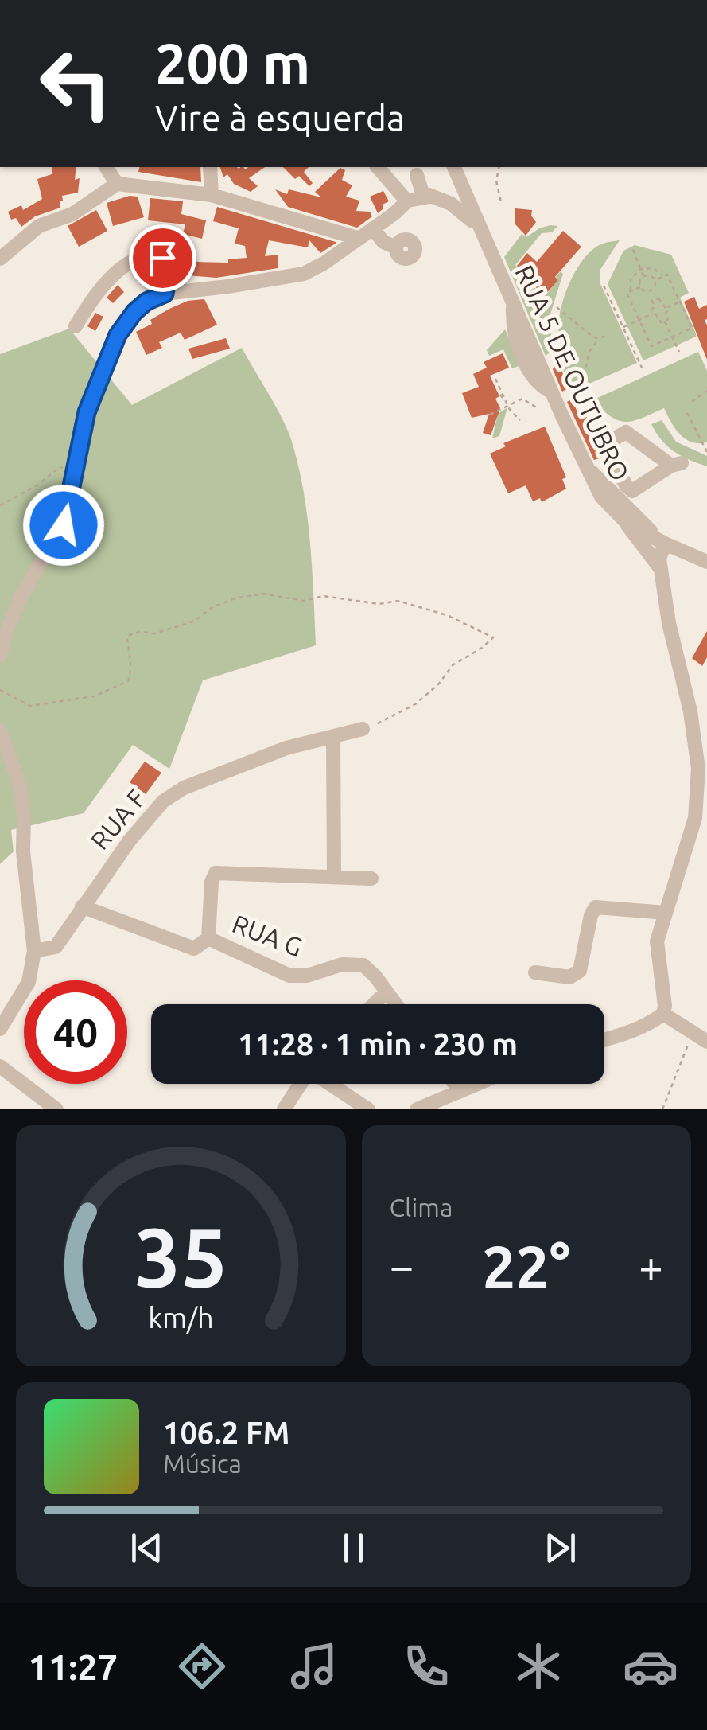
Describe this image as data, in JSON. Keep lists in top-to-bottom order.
{
  "streets": {
    "street": ["RUA 5 DE OUTUBRO", "RUA F", "RUA G"]
  },
  "crossings": [
    ["RUA F", "RUA G"]
  ],
  "page": {
    "turn": ["200 m", "Vire à esquerda"],
    "limit": "40",
    "trip": "11:28 · 1 min · 230 m",
    "tile": "Clima",
    "heat": ["−", "22°", "+"],
    "song": ["106.2 FM", "Música"],
    "tabs": "11:27",
    "gauge": ["35", "km/h"]
  }
}
